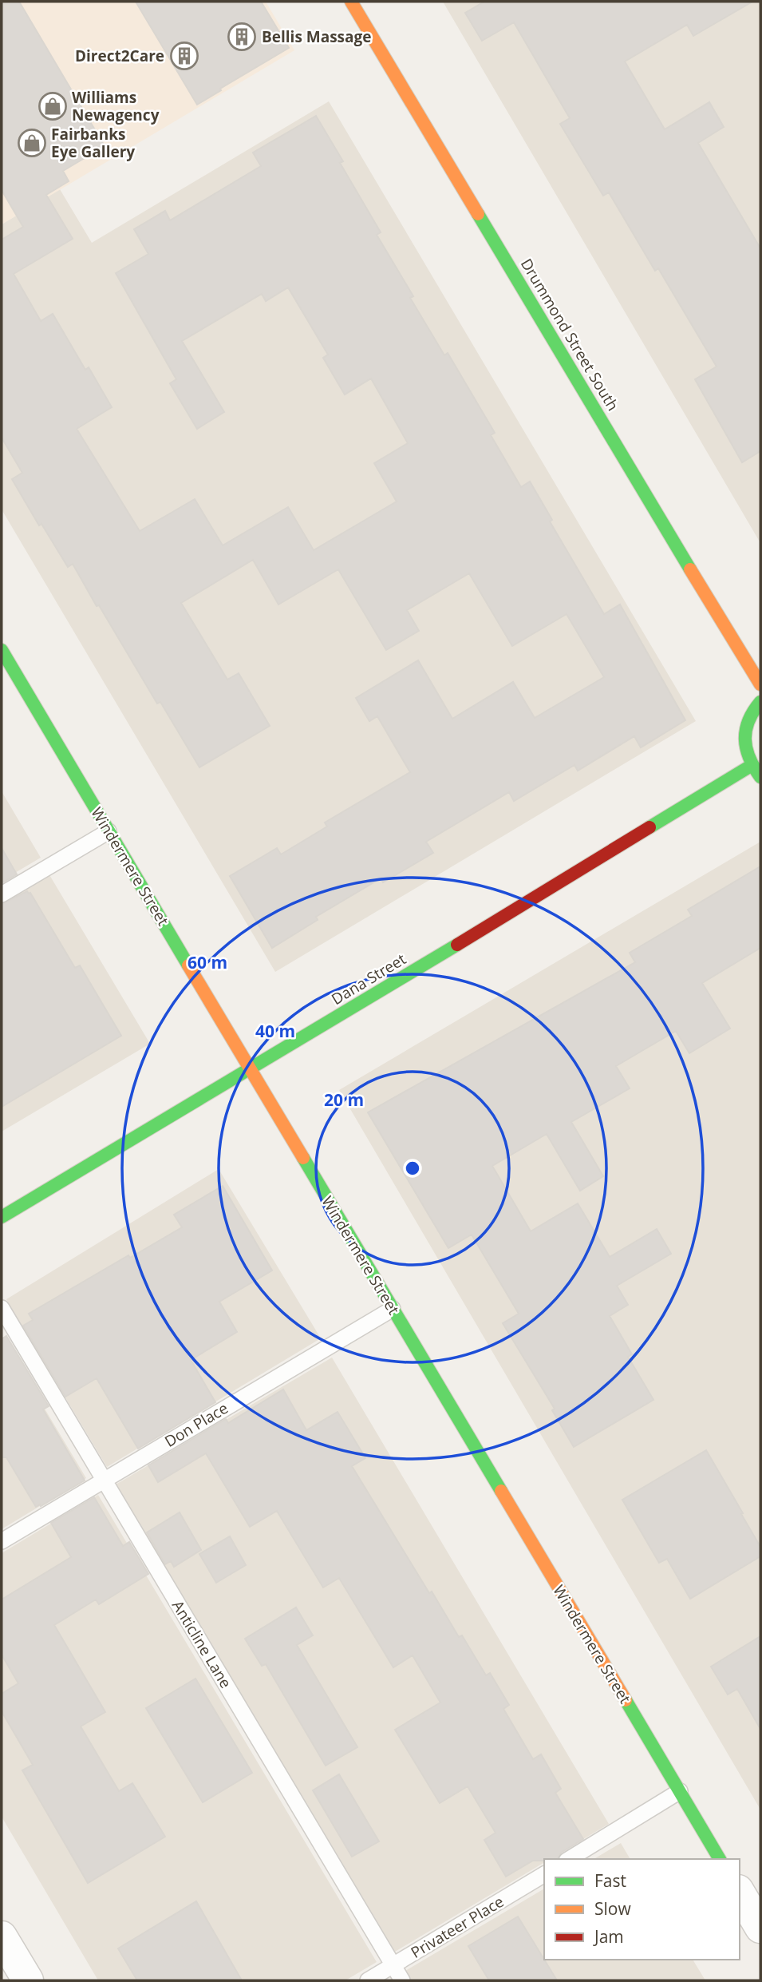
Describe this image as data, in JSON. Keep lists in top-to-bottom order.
{
  "streets": {
    "street": ["Drummond Street South", "Windermere Street", "Dana Street"],
    "lane": ["Don Place", "Anticline Lane", "Privateer Place"]
  },
  "crossings": [
    ["Windermere Street", "Dana Street"],
    ["Windermere Street", "Don Place"],
    ["Don Place", "Anticline Lane"],
    ["Anticline Lane", "Privateer Place"]
  ],
  "places": {
    "building": ["Bellis Massage", "Direct2Care"],
    "shop": ["Williams Newagency", "Fairbanks Eye Gallery"]
  },
  "legend": ["Fast", "Slow", "Jam"],
  "rings": ["60 m", "40 m", "20 m"]
}
